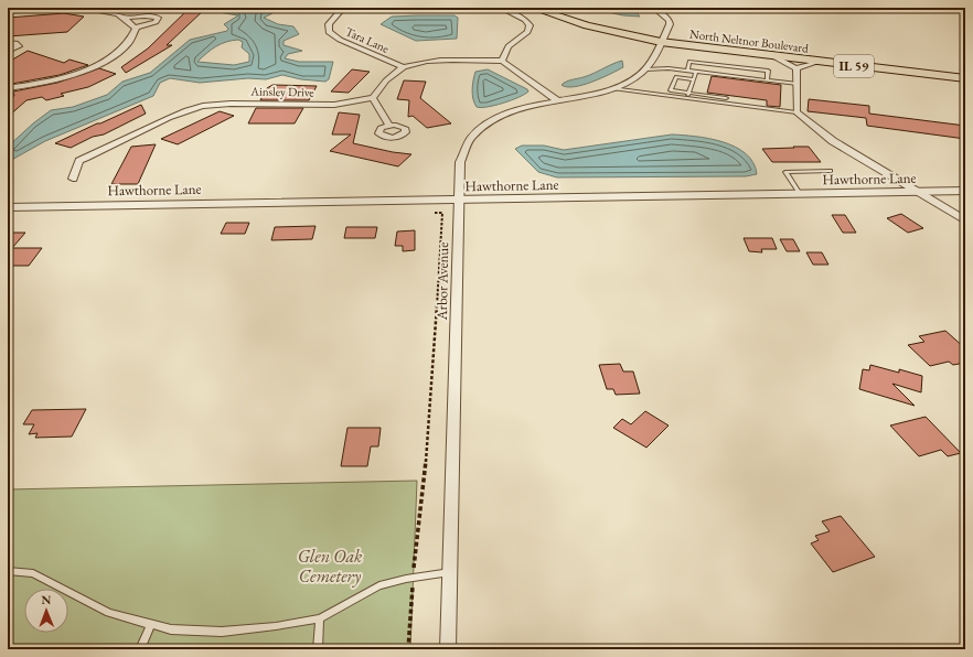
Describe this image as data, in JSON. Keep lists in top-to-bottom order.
{
  "streets": {
    "main road": ["North Neltnor Boulevard", "IL 59"],
    "street": [
      "Tara Lane",
      "Ainsley Drive",
      "Hawthorne Lane",
      "Arbor Avenue"
    ]
  },
  "crossings": [
    ["North Neltnor Boulevard", "Arbor Avenue"],
    ["Hawthorne Lane", "Arbor Avenue"]
  ],
  "parks": ["Glen Oak Cemetery"],
  "north": "top"
}
